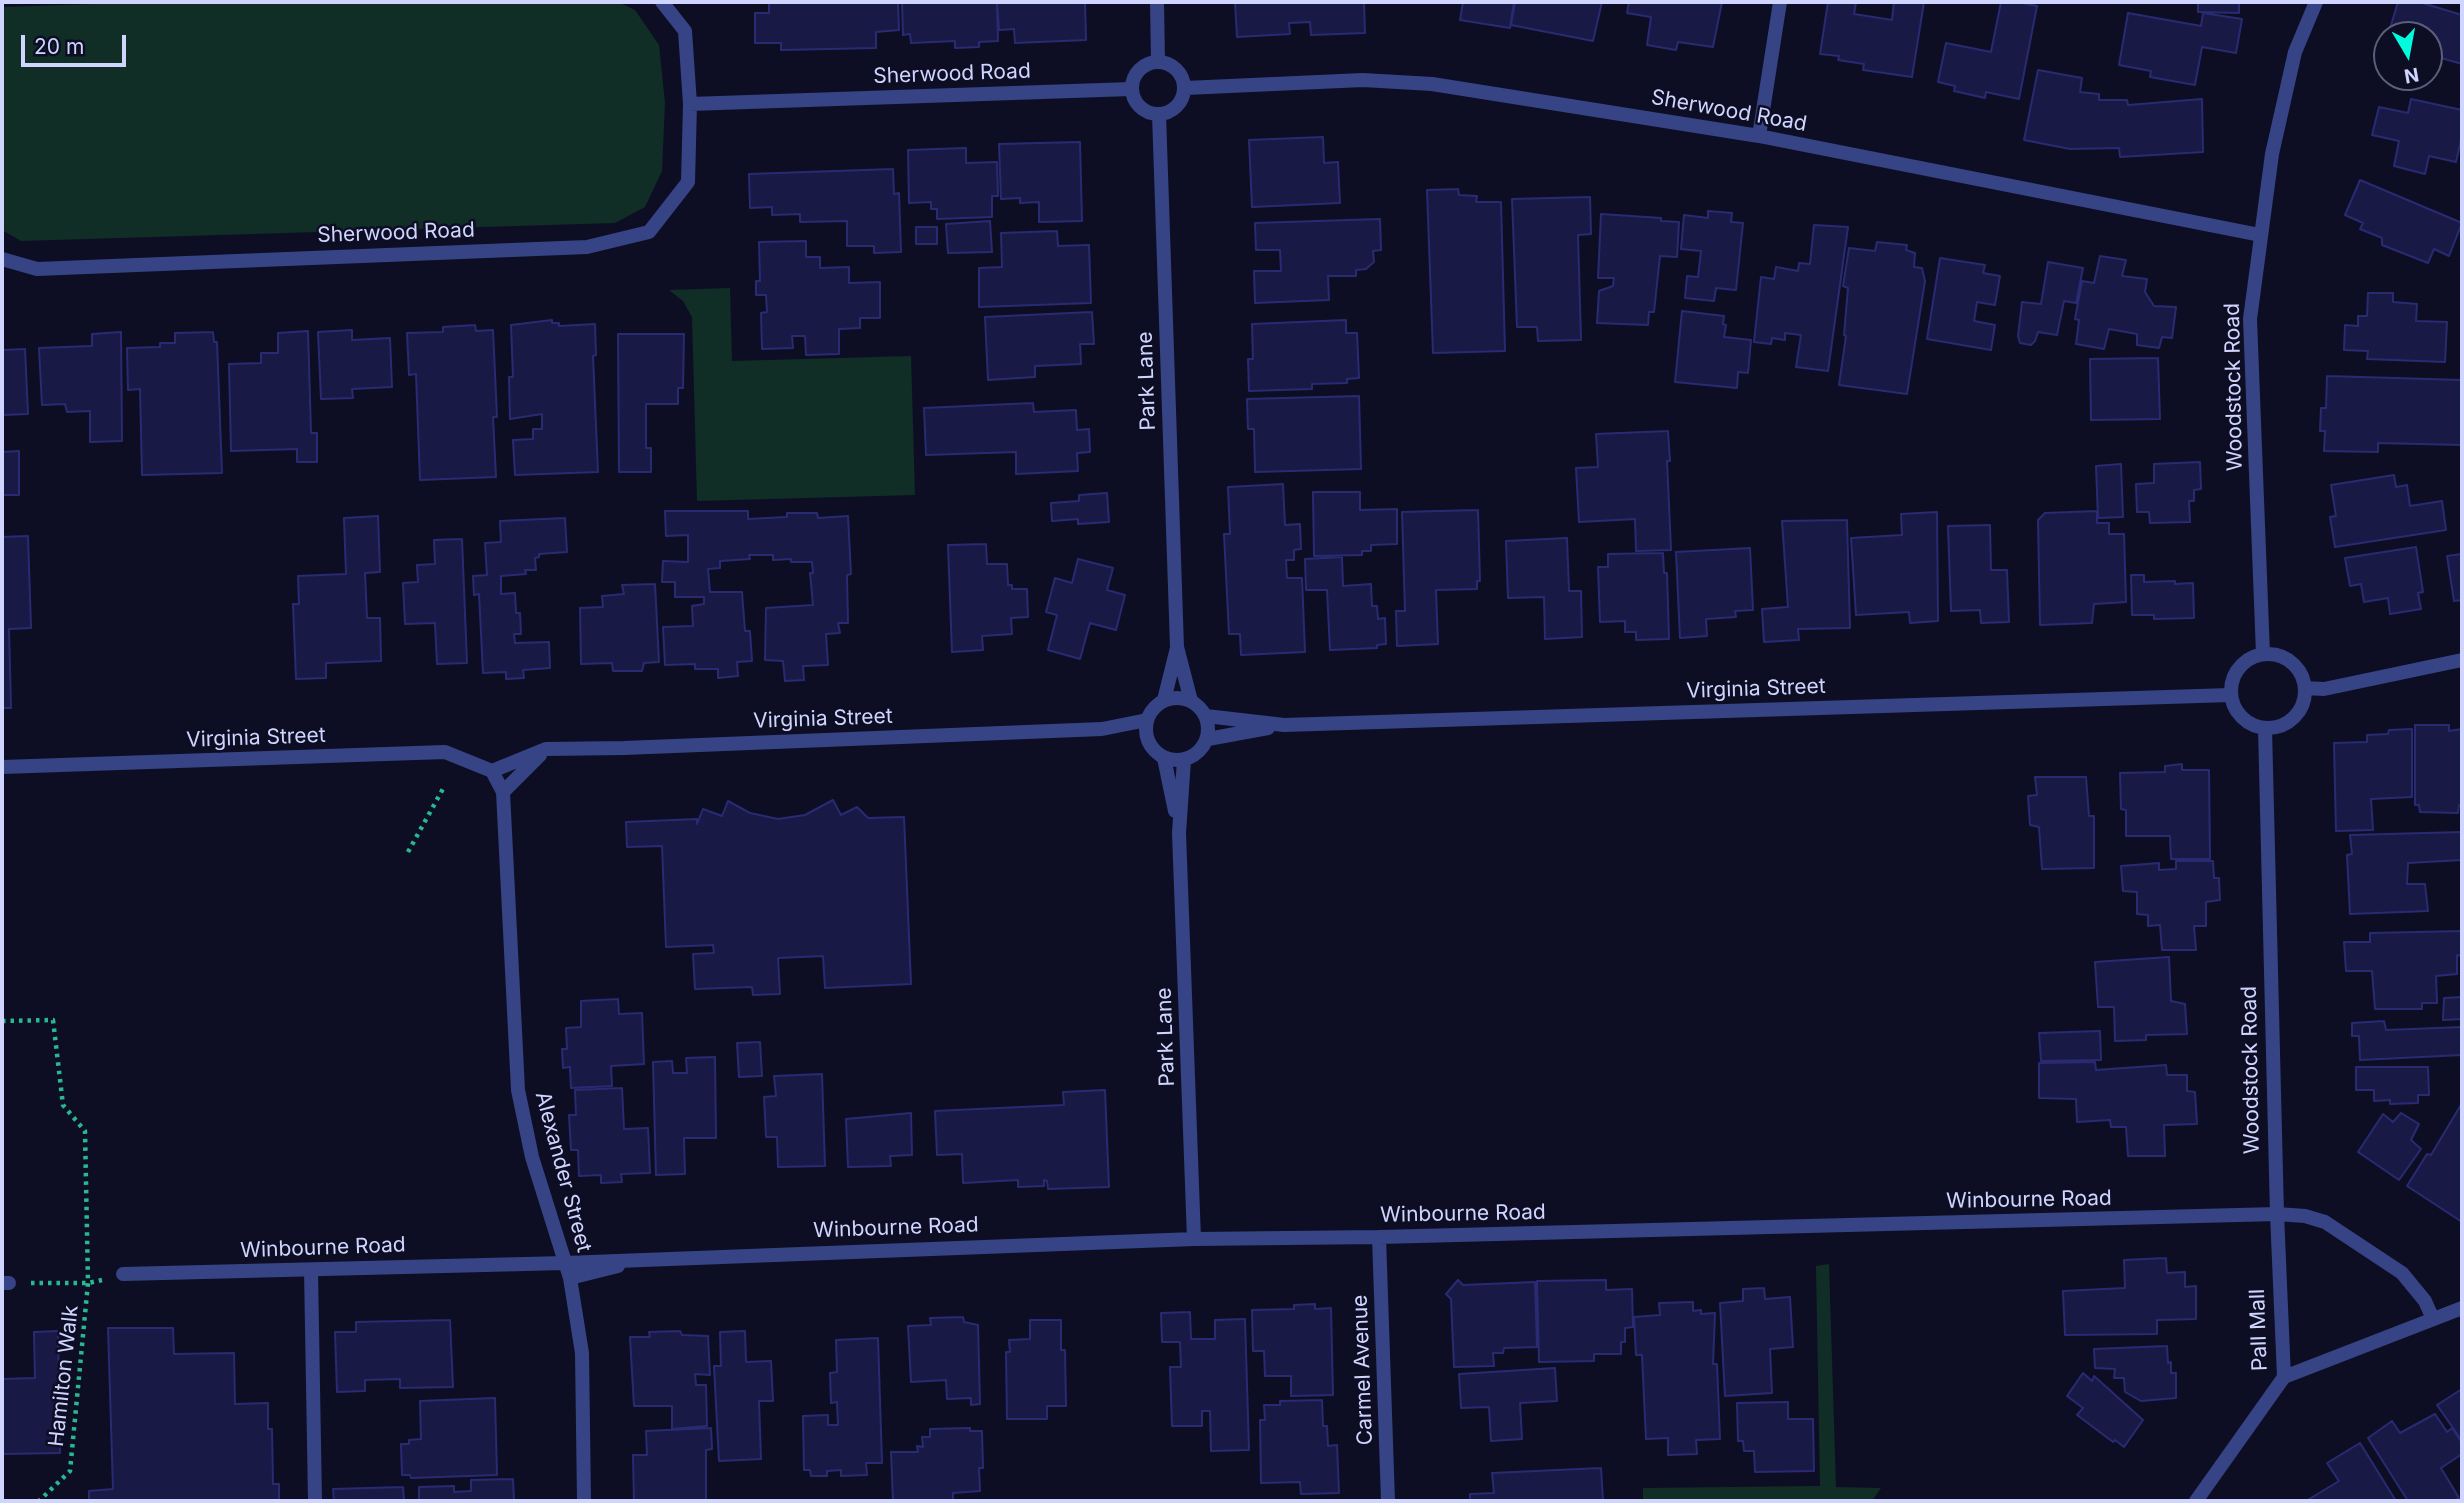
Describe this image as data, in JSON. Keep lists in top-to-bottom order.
{
  "streets": {
    "street": [
      "Sherwood Road",
      "Park Lane",
      "Woodstock Road",
      "Virginia Street",
      "Alexander Street",
      "Winbourne Road",
      "Pall Mall",
      "Carmel Avenue"
    ],
    "path": ["Hamilton Walk"]
  },
  "crossings": [
    ["Sherwood Road", "Park Lane"],
    ["Sherwood Road", "Woodstock Road"],
    ["Park Lane", "Virginia Street"],
    ["Park Lane", "Winbourne Road"],
    ["Woodstock Road", "Virginia Street"],
    ["Woodstock Road", "Winbourne Road"],
    ["Woodstock Road", "Pall Mall"],
    ["Virginia Street", "Alexander Street"],
    ["Alexander Street", "Winbourne Road"],
    ["Winbourne Road", "Pall Mall"],
    ["Winbourne Road", "Carmel Avenue"]
  ],
  "scale_bar": "20 m",
  "north": "bottom"
}
